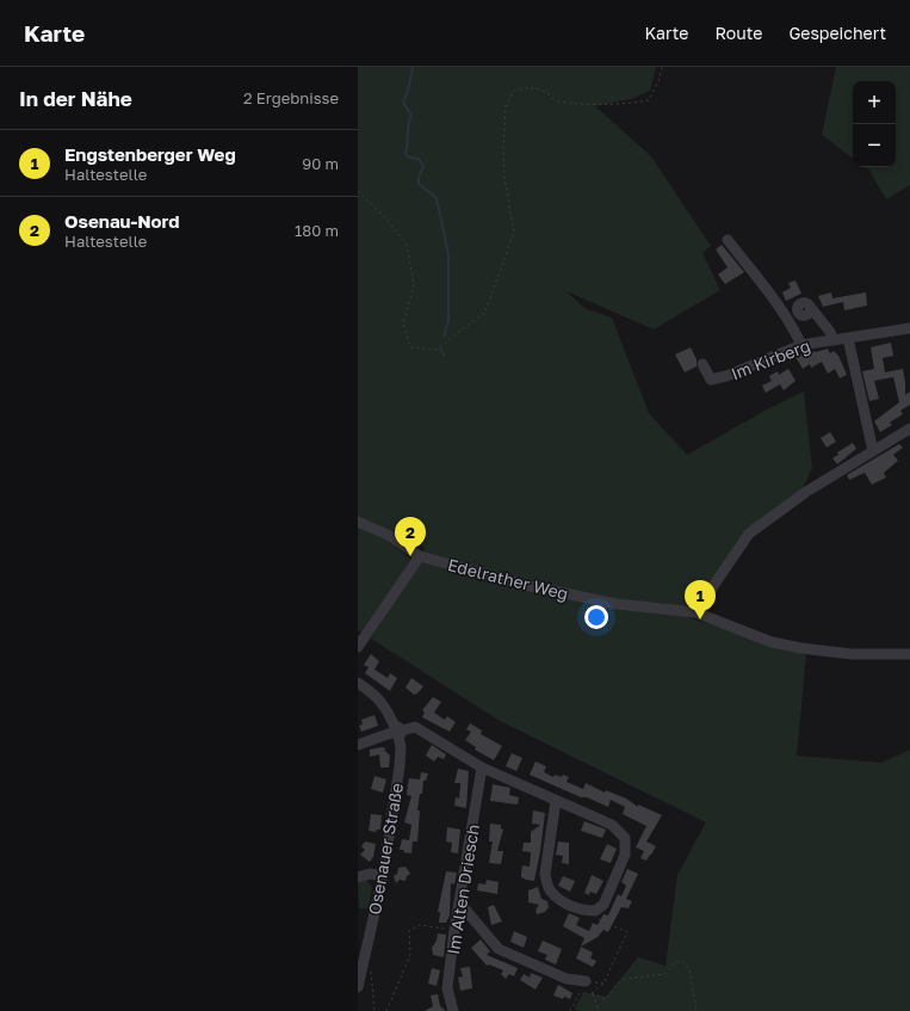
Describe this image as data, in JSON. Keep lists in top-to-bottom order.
{
  "streets": {
    "street": [
      "Im Kirberg",
      "Edelrather Weg",
      "Osenauer Straße",
      "Im Alten Driesch"
    ]
  },
  "page": {
    "header": "Karte",
    "nav": ["Karte", "Route", "Gespeichert"],
    "heading": ["In der Nähe", "2 Ergebnisse"],
    "map_buttons": ["+", "−"],
    "list": [
      {
        "mark": "1",
        "name": "Engstenberger Weg",
        "note": "Haltestelle",
        "value": "90 m"
      },
      {
        "mark": "2",
        "name": "Osenau-Nord",
        "note": "Haltestelle",
        "value": "180 m"
      }
    ],
    "pins": ["2", "1"]
  }
}
